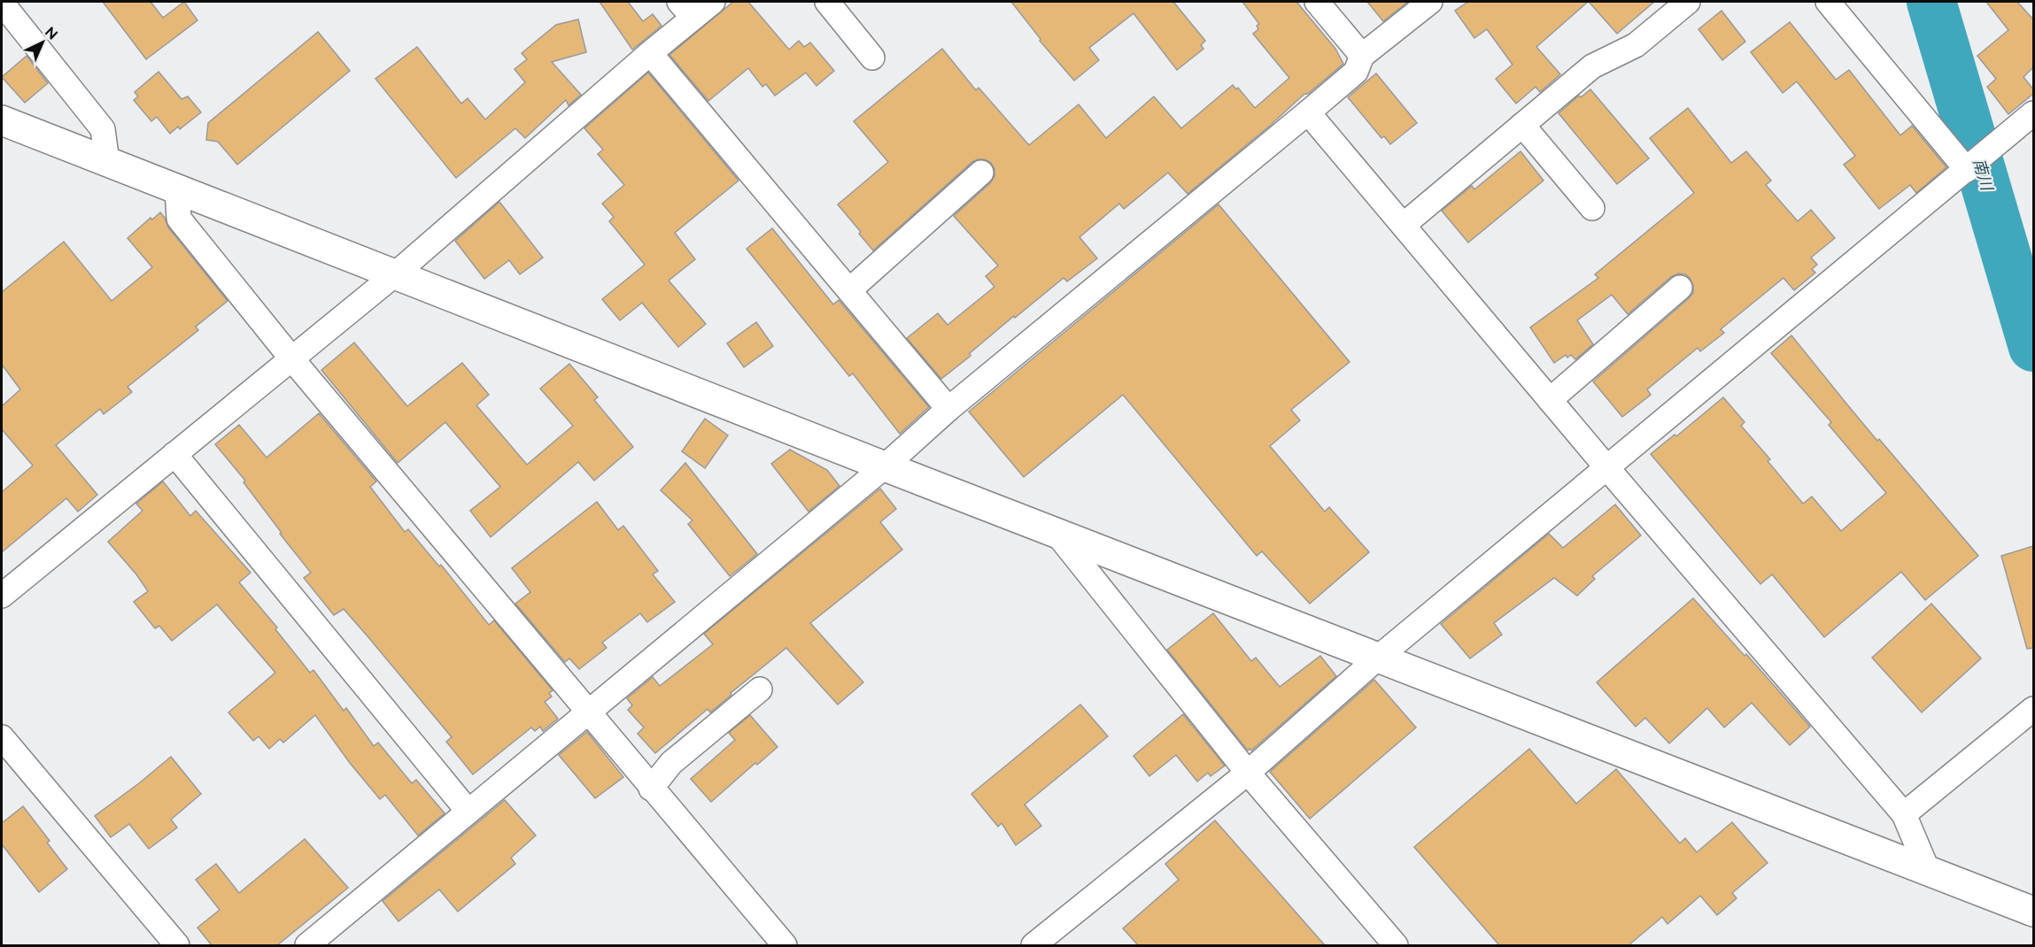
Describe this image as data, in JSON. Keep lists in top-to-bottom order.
{
  "water": ["南川"],
  "north": "top right"
}
